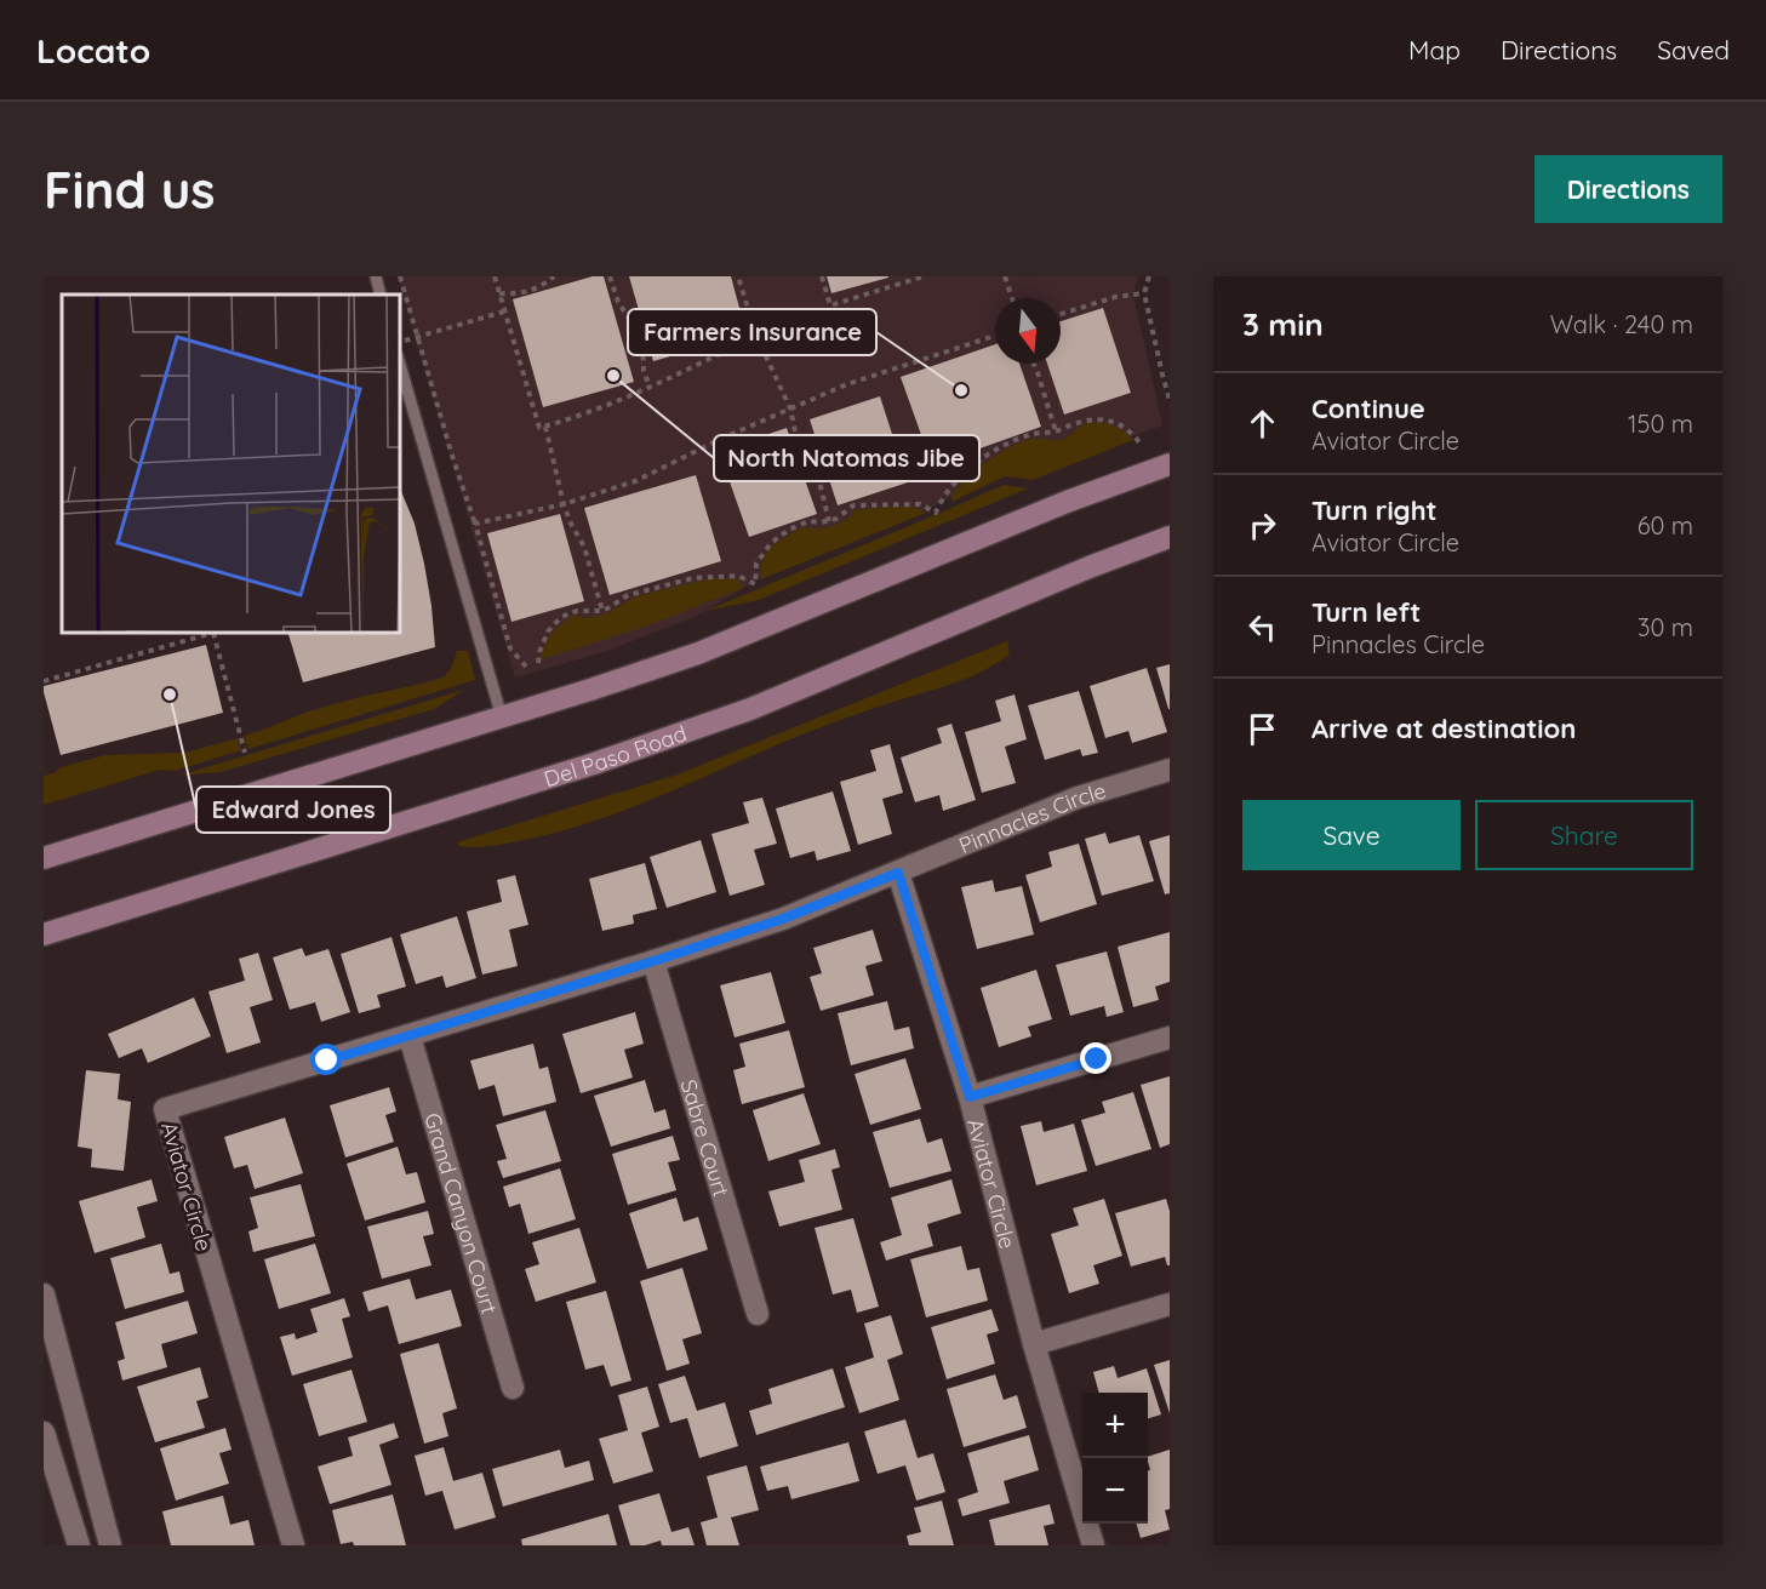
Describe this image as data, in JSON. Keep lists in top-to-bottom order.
{
  "streets": {
    "main road": ["Del Paso Road"],
    "street": [
      "Pinnacles Circle",
      "Sabre Court",
      "Aviator Circle",
      "Grand Canyon Court"
    ]
  },
  "crossings": [
    ["Pinnacles Circle", "Aviator Circle"],
    ["Sabre Court", "Aviator Circle"],
    ["Aviator Circle", "Grand Canyon Court"]
  ],
  "places": ["North Natomas Jibe", "Farmers Insurance", "Edward Jones"],
  "north": "bottom",
  "page": {
    "header": "Locato",
    "nav": ["Map", "Directions", "Saved"],
    "buttons": [
      "Directions",
      ["Save", "Share"]
    ],
    "title": "Find us",
    "heading": ["3 min", "Walk · 240 m"],
    "list": [
      ["Continue", "Aviator Circle", "150 m"],
      ["Turn right", "Aviator Circle", "60 m"],
      ["Turn left", "Pinnacles Circle", "30 m"],
      "Arrive at destination"
    ],
    "map_buttons": ["+", "−"]
  }
}
